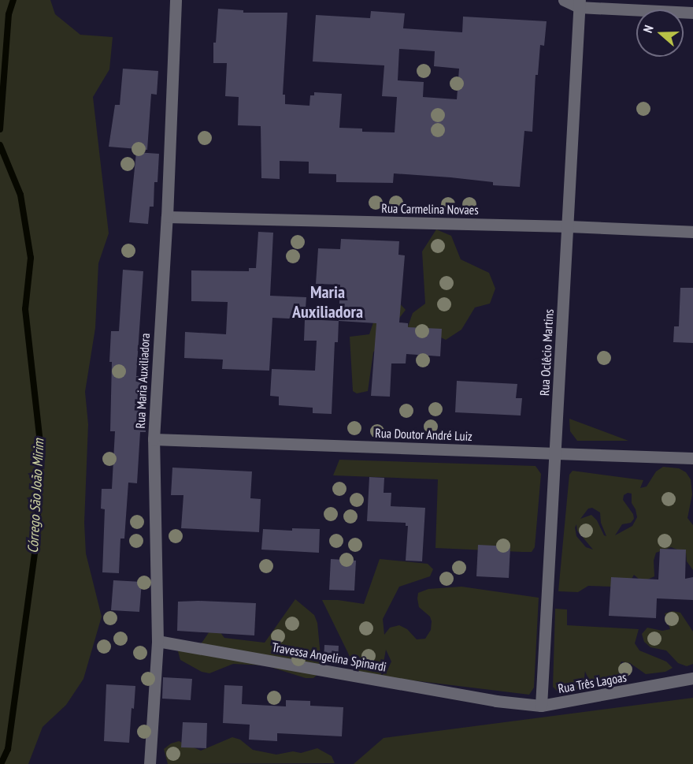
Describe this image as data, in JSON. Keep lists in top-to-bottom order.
{
  "streets": {
    "street": [
      "Rua Carmelina Novaes",
      "Rua Oclêcio Martins",
      "Rua Maria Auxiliadora",
      "Rua Doutor André Luiz",
      "Travessa Angelina Spinardi",
      "Rua Três Lagoas"
    ]
  },
  "crossings": [
    ["Rua Carmelina Novaes", "Rua Oclêcio Martins"],
    ["Rua Carmelina Novaes", "Rua Maria Auxiliadora"],
    ["Rua Oclêcio Martins", "Rua Doutor André Luiz"],
    ["Rua Oclêcio Martins", "Rua Três Lagoas"],
    ["Rua Maria Auxiliadora", "Rua Doutor André Luiz"],
    ["Rua Maria Auxiliadora", "Travessa Angelina Spinardi"],
    ["Travessa Angelina Spinardi", "Rua Três Lagoas"]
  ],
  "districts": ["Maria Auxiliadora"],
  "water": ["Córrego São João Mirim"],
  "north": "left"
}
